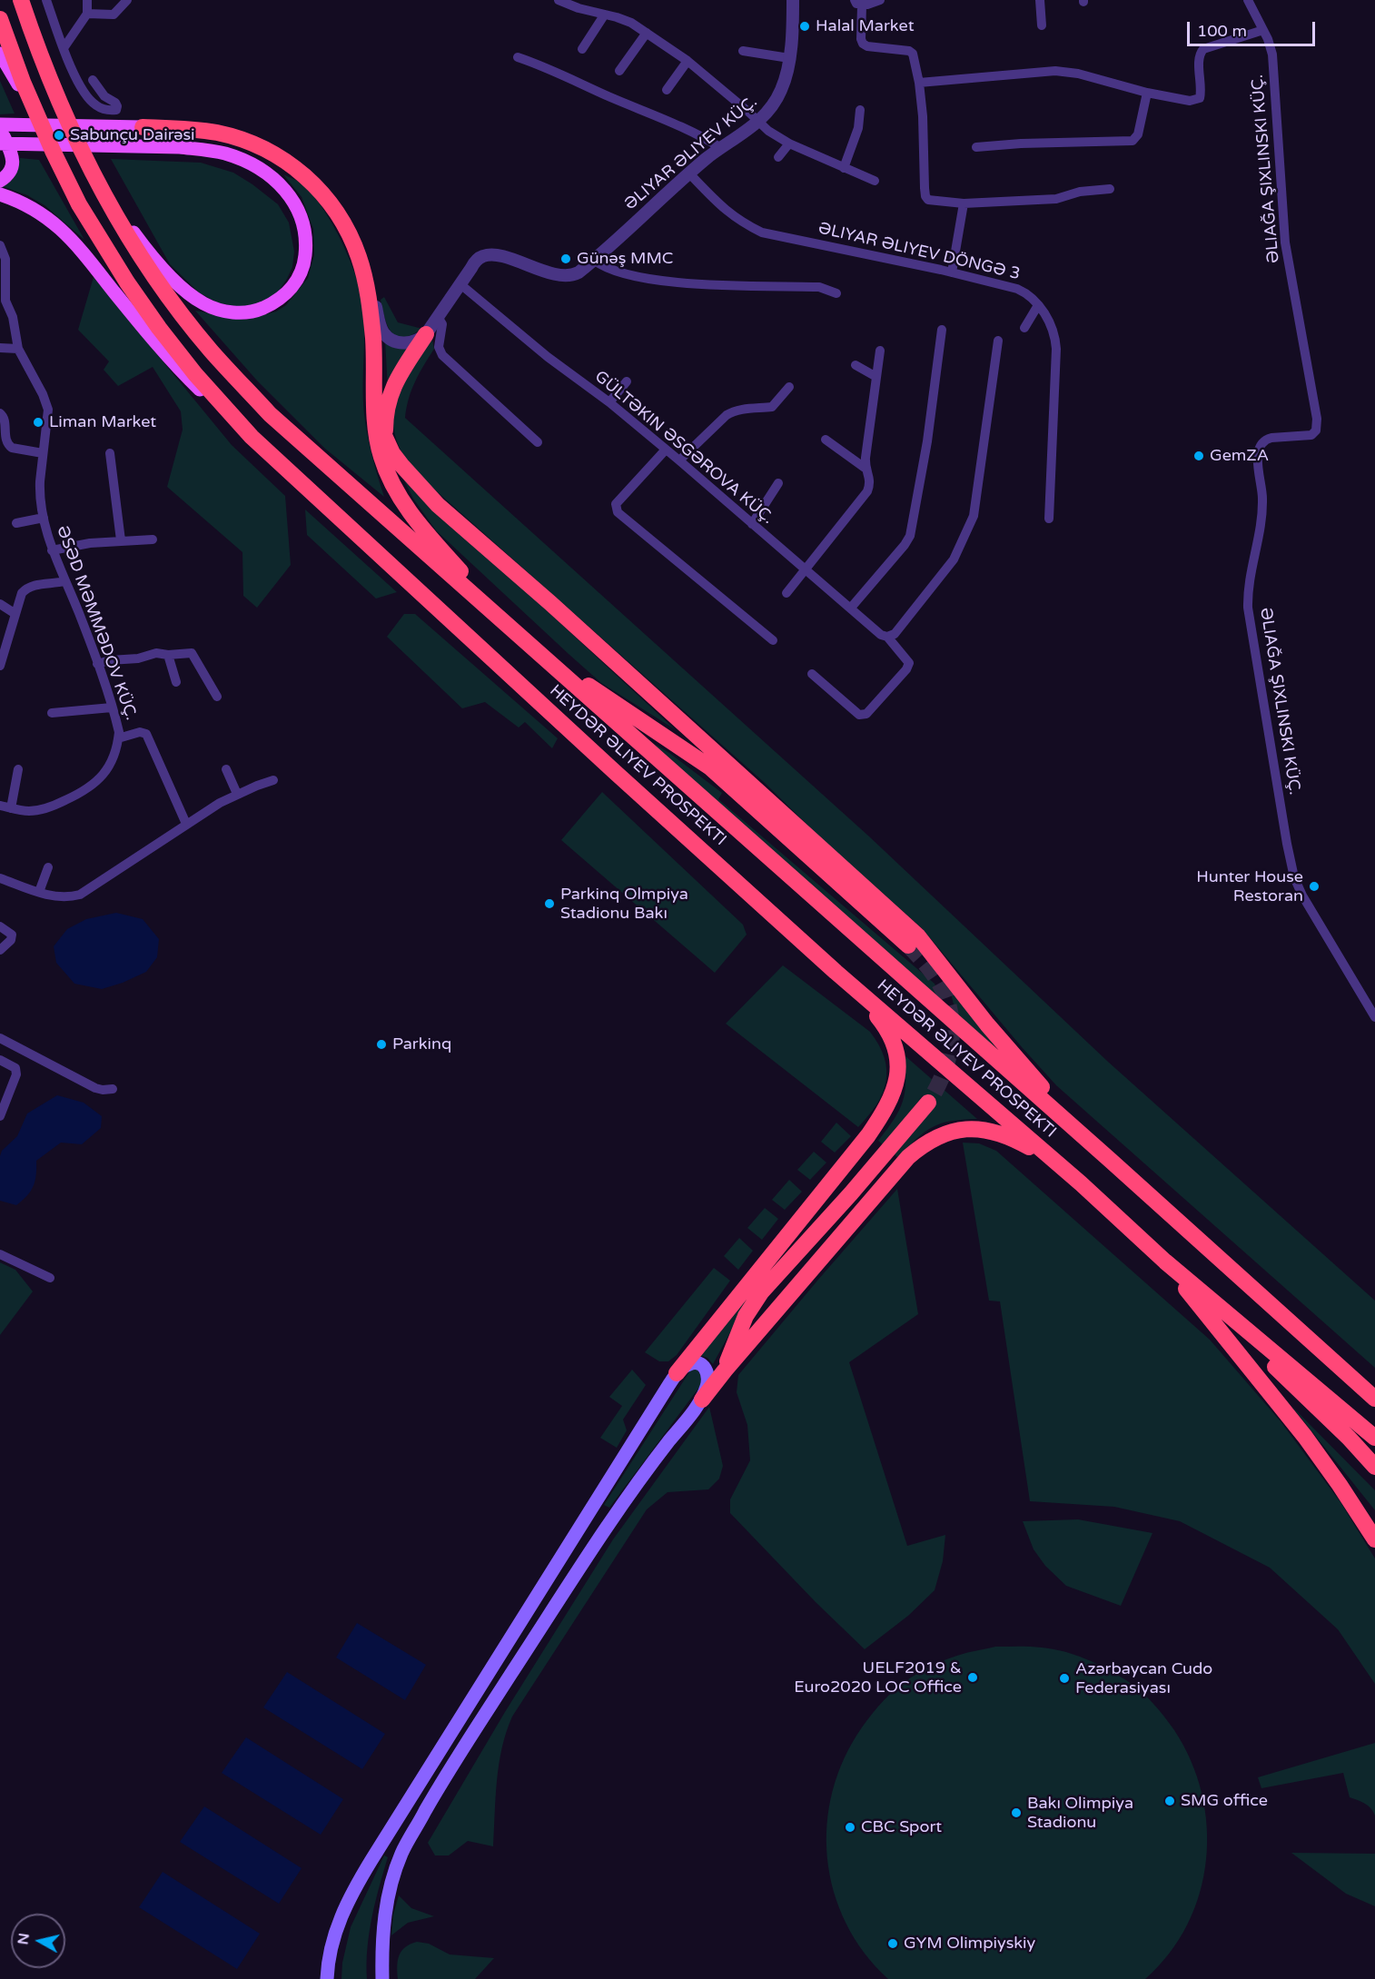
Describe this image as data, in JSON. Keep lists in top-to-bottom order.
{
  "streets": {
    "highway": ["HEYDƏR ƏLIYEV PROSPEKTI"],
    "street": [
      "ƏLIYAR ƏLIYEV KÜÇ.",
      "ƏLIYAR ƏLIYEV DÖNGƏ 3",
      "GÜLTƏKIN ƏSGƏROVA KÜÇ.",
      "ƏSƏD MƏMMƏDOV KÜÇ."
    ]
  },
  "crossings": [
    ["ƏLIYAR ƏLIYEV KÜÇ.", "ƏLIYAR ƏLIYEV DÖNGƏ 3"],
    ["ƏLIYAR ƏLIYEV KÜÇ.", "GÜLTƏKIN ƏSGƏROVA KÜÇ."]
  ],
  "places": [
    "Halal Market",
    "Sabunçu Dairəsi",
    "Günəş MMC",
    "Liman Market",
    "GemZA",
    "Hunter House Restoran",
    "Parkinq Olmpiya Stadionu Bakı",
    "Parkinq",
    "UELF2019 & Euro2020 LOC Office",
    "Azərbaycan Cudo Federasiyası",
    "SMG office",
    "Bakı Olimpiya Stadionu",
    "CBC Sport",
    "GYM Olimpiyskiy"
  ],
  "scale_bar": "100 m",
  "north": "left"
}
